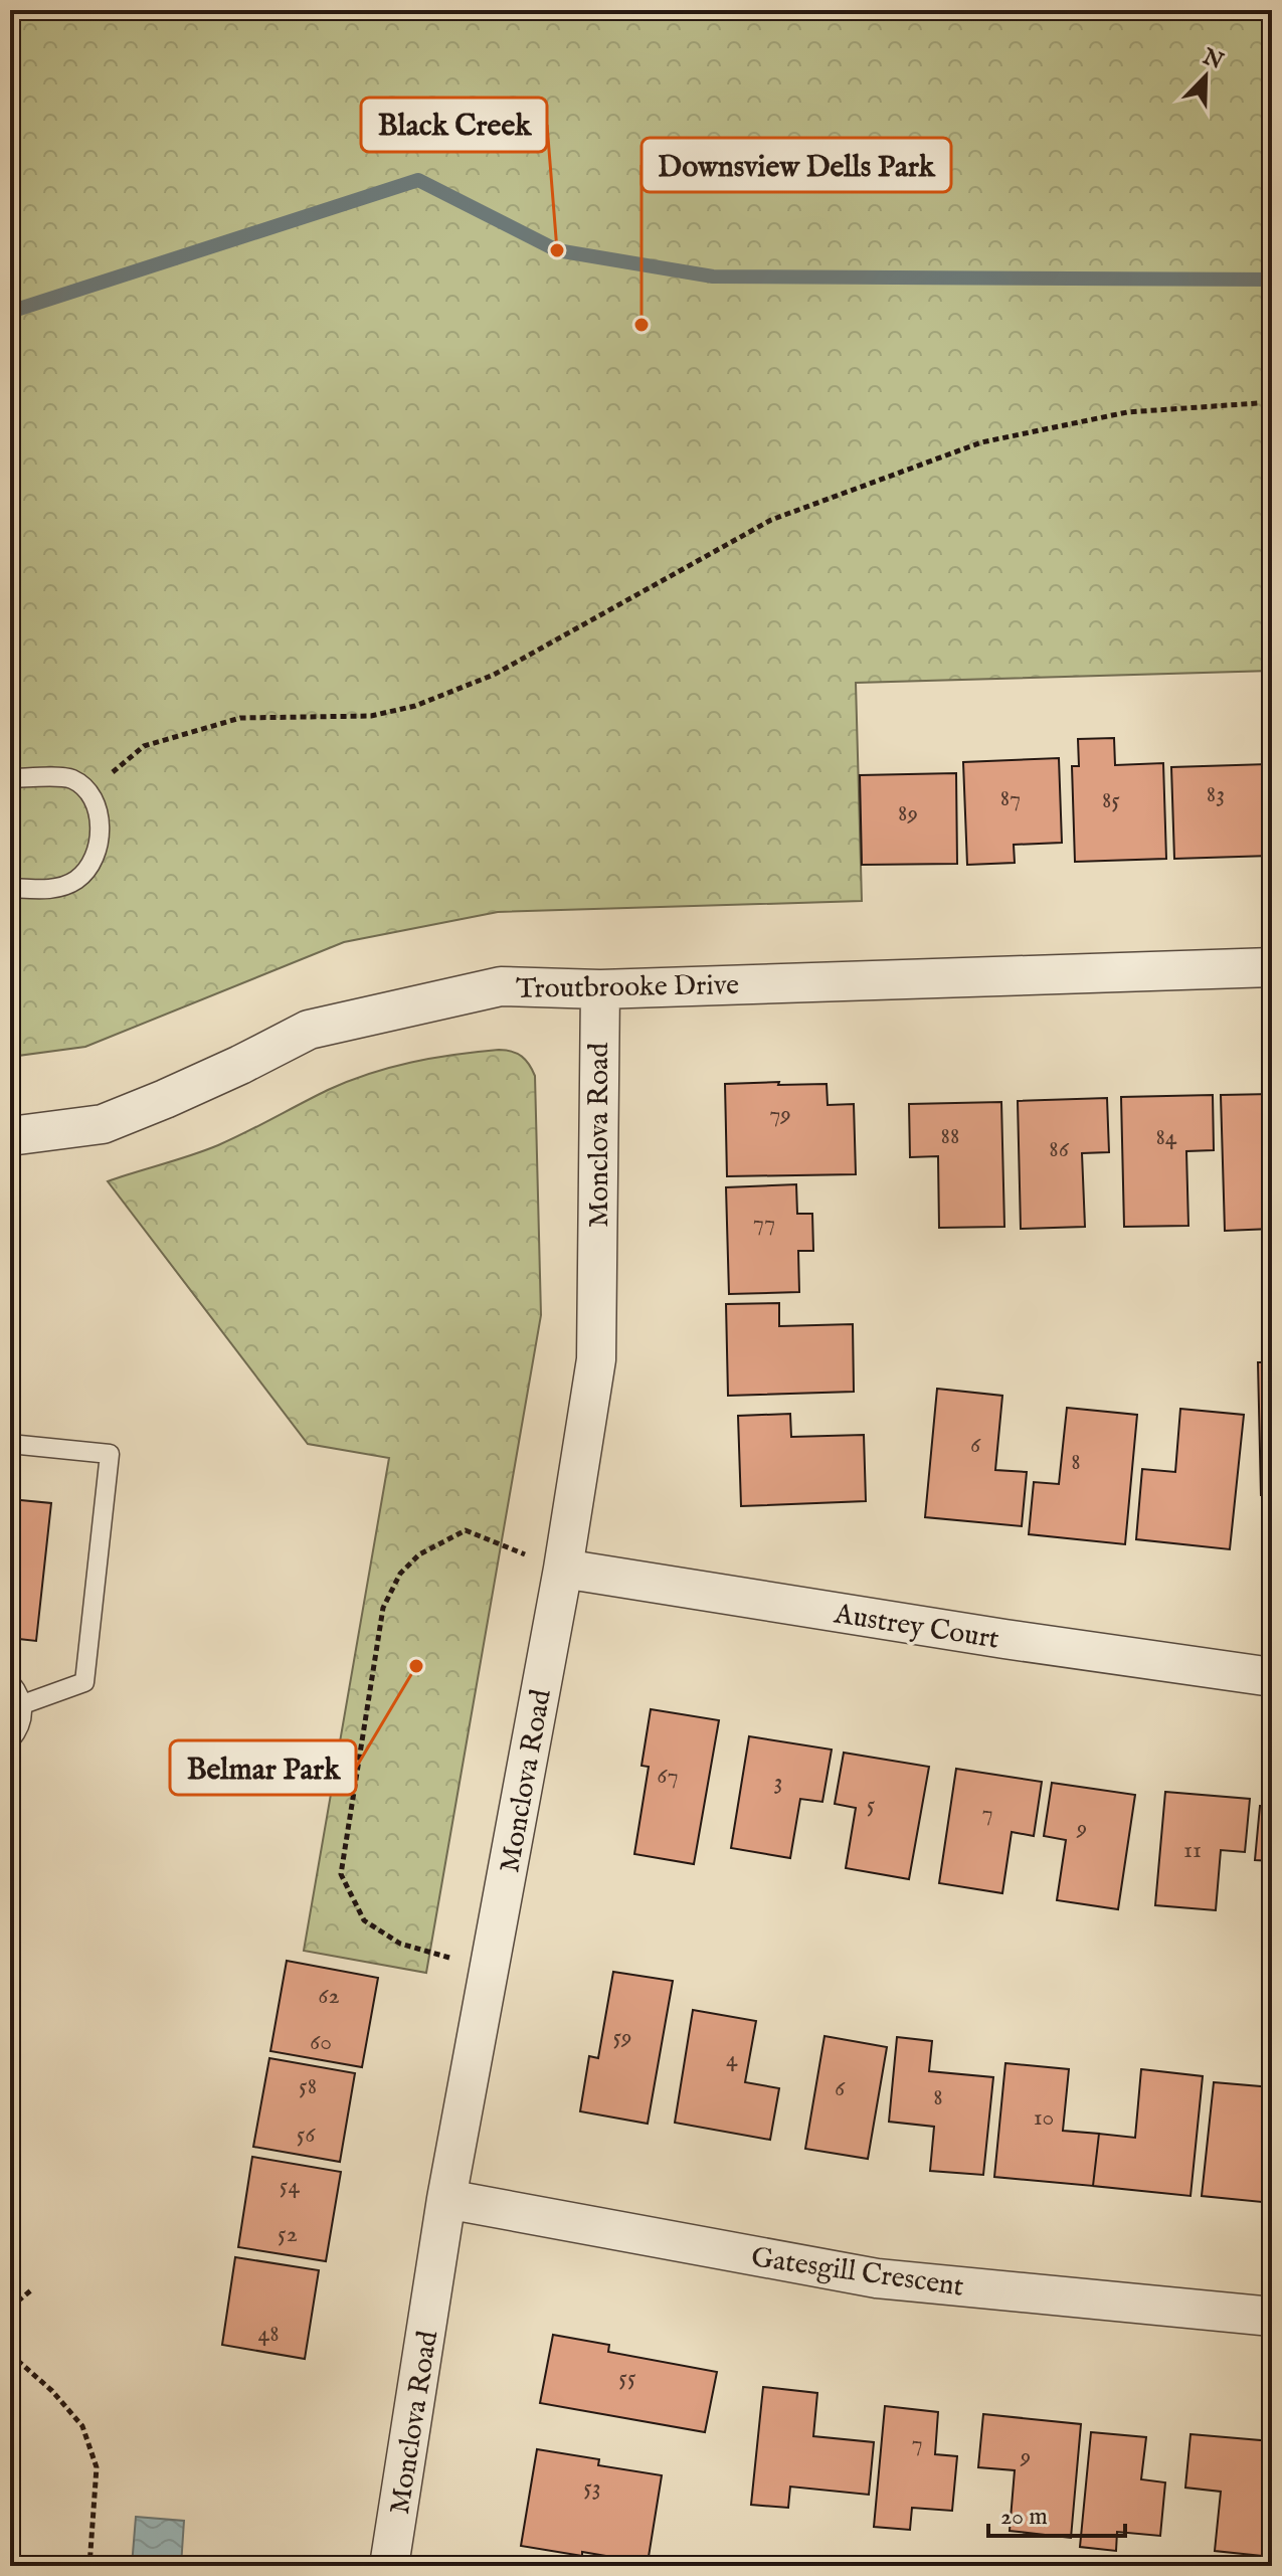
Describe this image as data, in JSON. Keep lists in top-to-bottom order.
{
  "streets": {
    "street": [
      "Troutbrooke Drive",
      "Monclova Road",
      "Austrey Court",
      "Gatesgill Crescent"
    ]
  },
  "crossings": [
    ["Troutbrooke Drive", "Monclova Road"],
    ["Monclova Road", "Austrey Court"],
    ["Monclova Road", "Gatesgill Crescent"]
  ],
  "places": ["Black Creek", "Downsview Dells Park", "Belmar Park"],
  "house_numbers": [
    "83",
    "87",
    "85",
    "89",
    "79",
    "88",
    "84",
    "86",
    "77",
    "6",
    "8",
    "67",
    "3",
    "5",
    "7",
    "9",
    "11",
    "62",
    "59",
    "60",
    "4",
    "58",
    "6",
    "8",
    "10",
    "56",
    "54",
    "52",
    "48",
    "55",
    "7",
    "9",
    "53"
  ],
  "scale_bar": "20 m",
  "north": "top right"
}
